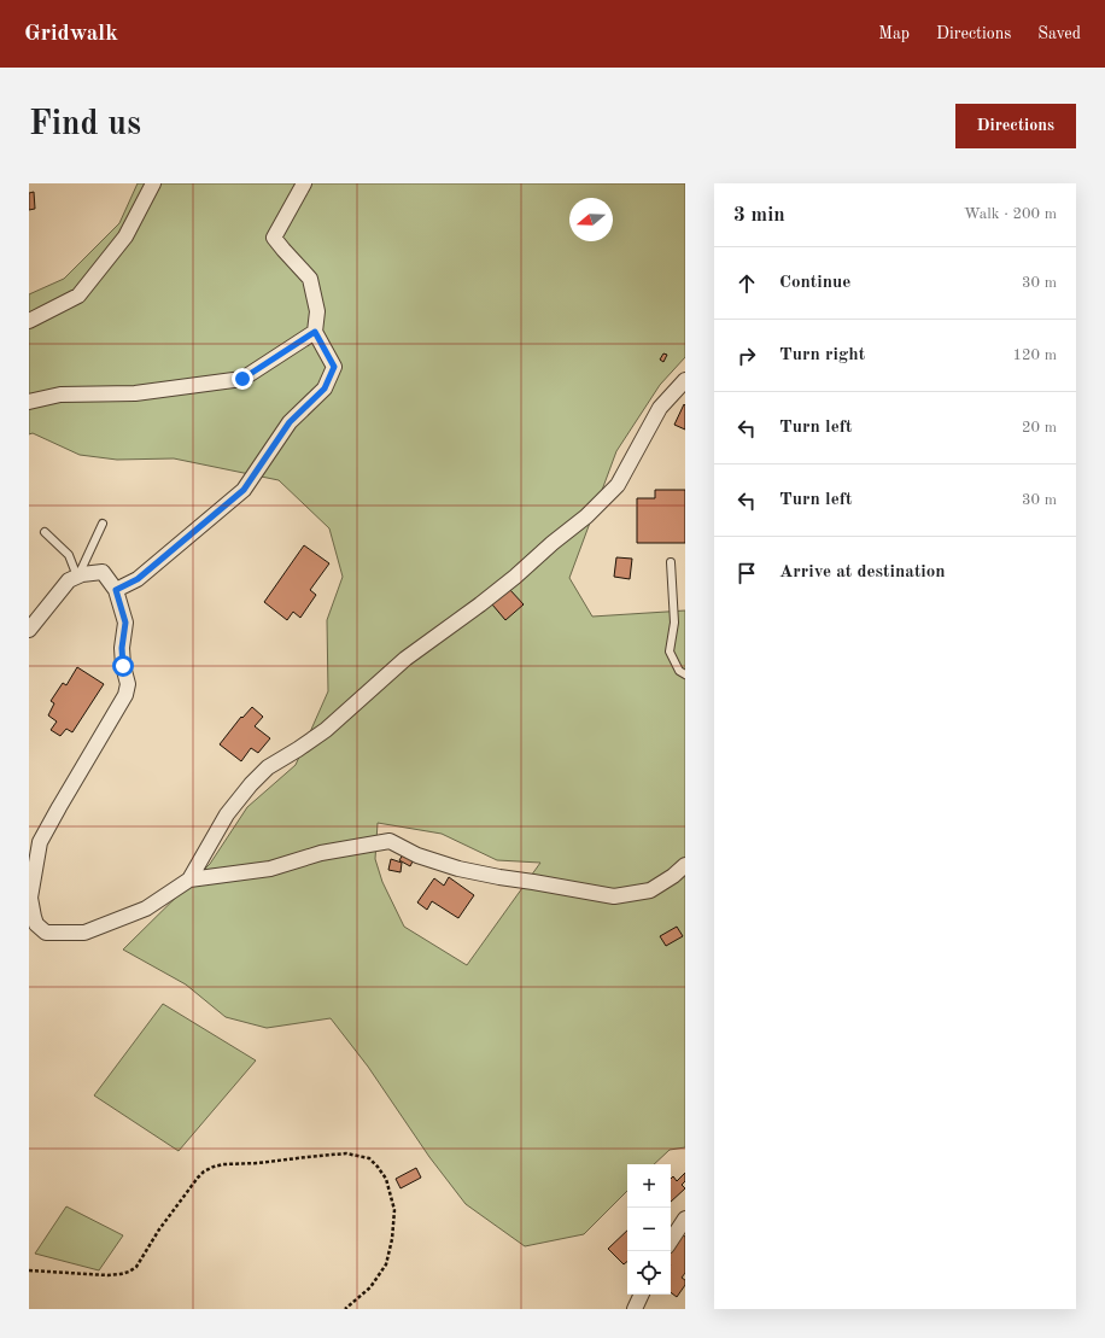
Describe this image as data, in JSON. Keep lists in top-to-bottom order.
{
  "north": "left",
  "page": {
    "header": "Gridwalk",
    "nav": ["Map", "Directions", "Saved"],
    "buttons": "Directions",
    "title": "Find us",
    "heading": ["3 min", "Walk · 200 m"],
    "list": [
      ["Continue", "30 m"],
      ["Turn right", "120 m"],
      ["Turn left", "20 m"],
      ["Turn left", "30 m"],
      "Arrive at destination"
    ],
    "map_buttons": ["+", "−"]
  }
}
